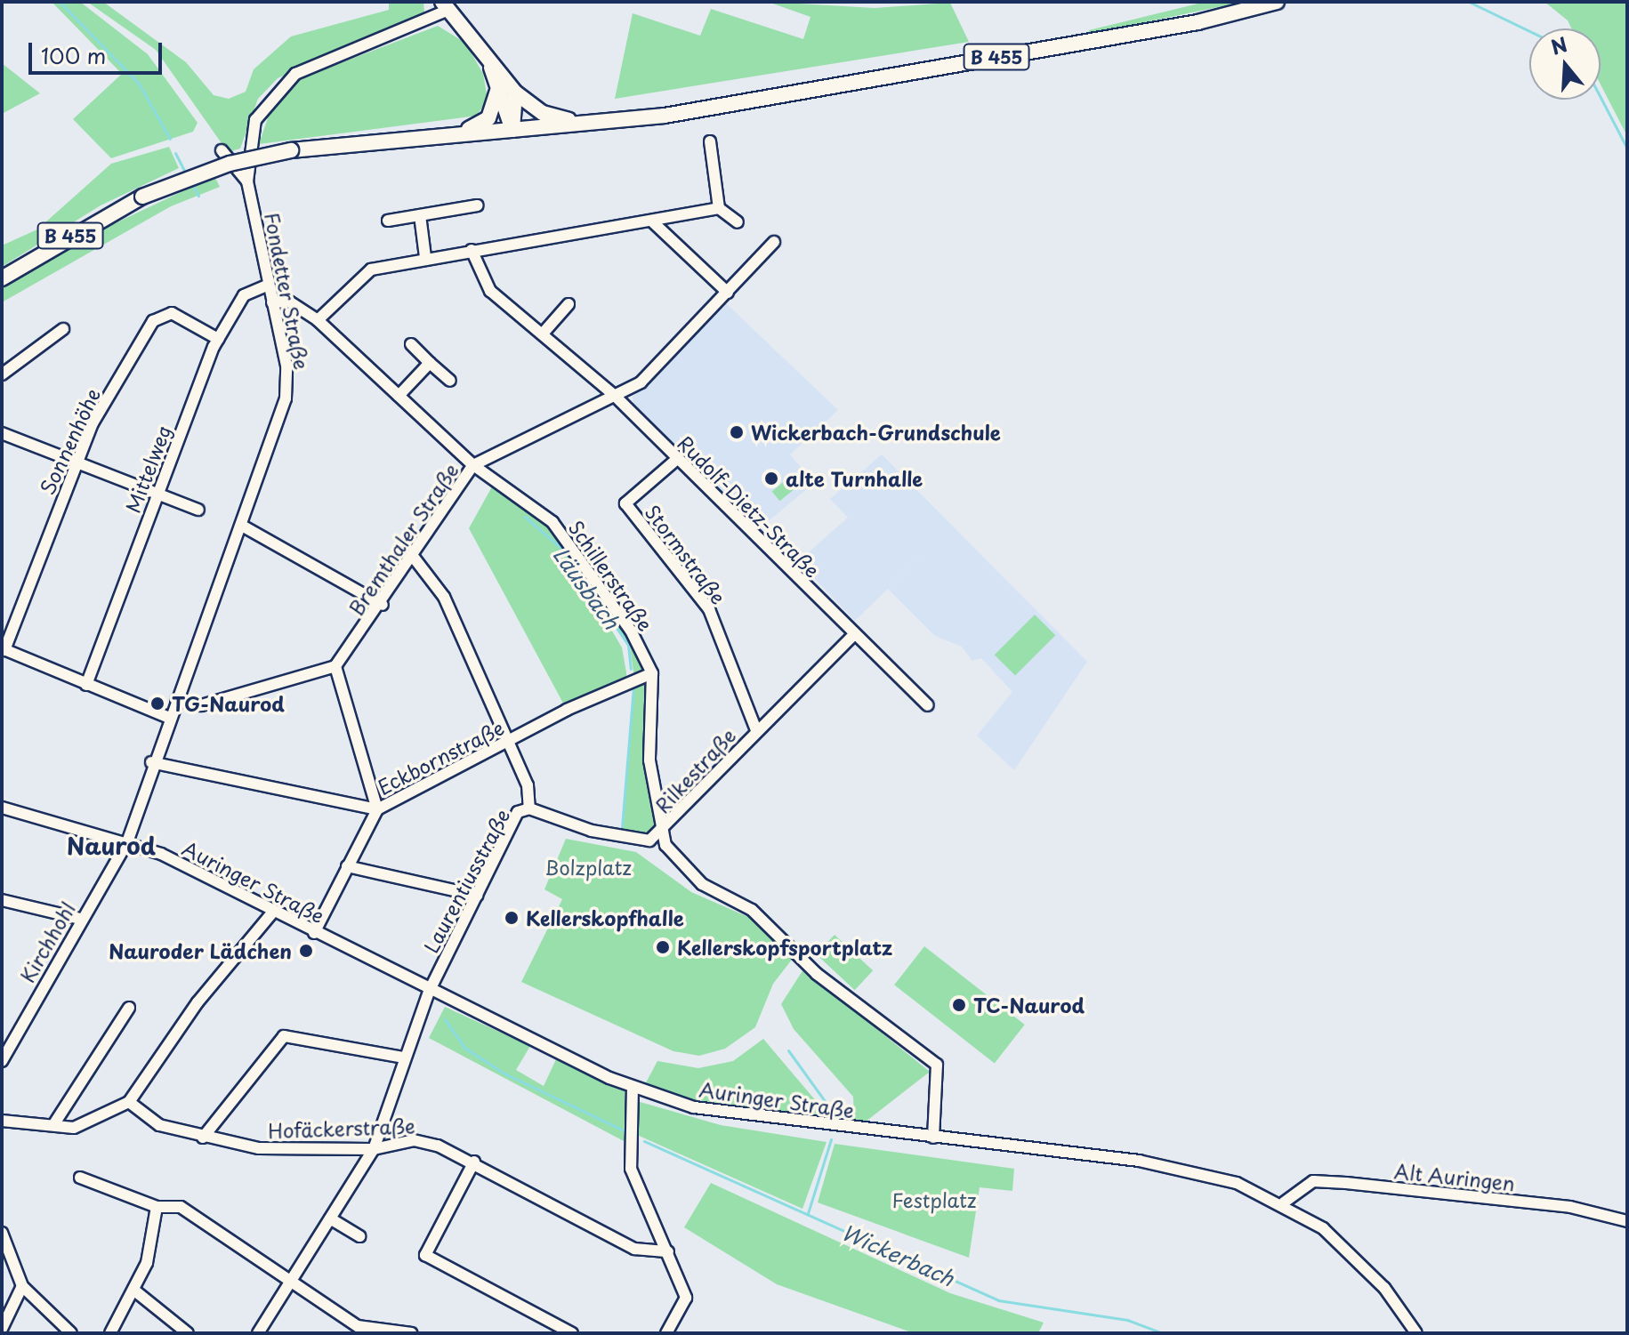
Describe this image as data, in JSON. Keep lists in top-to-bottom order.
{
  "streets": {
    "main road": ["B 455"],
    "street": [
      "Fondetter Straße",
      "Sonnenhöhe",
      "Mittelweg",
      "Rudolf-Dietz-Straße",
      "Bremthaler Straße",
      "Stormstraße",
      "Schillerstraße",
      "Eckbornstraße",
      "Rilkestraße",
      "Laurentiusstraße",
      "Auringer Straße",
      "Kirchhohl",
      "Hofäckerstraße",
      "Alt Auringen"
    ]
  },
  "crossings": [
    ["Fondetter Straße", "Mittelweg"],
    ["Fondetter Straße", "Schillerstraße"],
    ["Fondetter Straße", "Eckbornstraße"],
    ["Fondetter Straße", "Auringer Straße"],
    ["Fondetter Straße", "Kirchhohl"],
    ["Sonnenhöhe", "Mittelweg"],
    ["Rudolf-Dietz-Straße", "Bremthaler Straße"],
    ["Rudolf-Dietz-Straße", "Stormstraße"],
    ["Rudolf-Dietz-Straße", "Rilkestraße"],
    ["Bremthaler Straße", "Schillerstraße"],
    ["Bremthaler Straße", "Laurentiusstraße"],
    ["Stormstraße", "Rilkestraße"],
    ["Schillerstraße", "Eckbornstraße"],
    ["Schillerstraße", "Rilkestraße"],
    ["Schillerstraße", "Auringer Straße"],
    ["Eckbornstraße", "Laurentiusstraße"],
    ["Rilkestraße", "Laurentiusstraße"],
    ["Laurentiusstraße", "Auringer Straße"],
    ["Laurentiusstraße", "Hofäckerstraße"],
    ["Auringer Straße", "Kirchhohl"],
    ["Auringer Straße", "Alt Auringen"]
  ],
  "districts": ["Naurod"],
  "water": ["Läusbach", "Wickerbach"],
  "parks": ["Bolzplatz", "Festplatz"],
  "places": [
    "Wickerbach-Grundschule",
    "alte Turnhalle",
    "TG-Naurod",
    "Kellerskopfhalle",
    "Kellerskopfsportplatz",
    "Nauroder Lädchen",
    "TC-Naurod"
  ],
  "scale_bar": "100 m",
  "north": "top"
}
